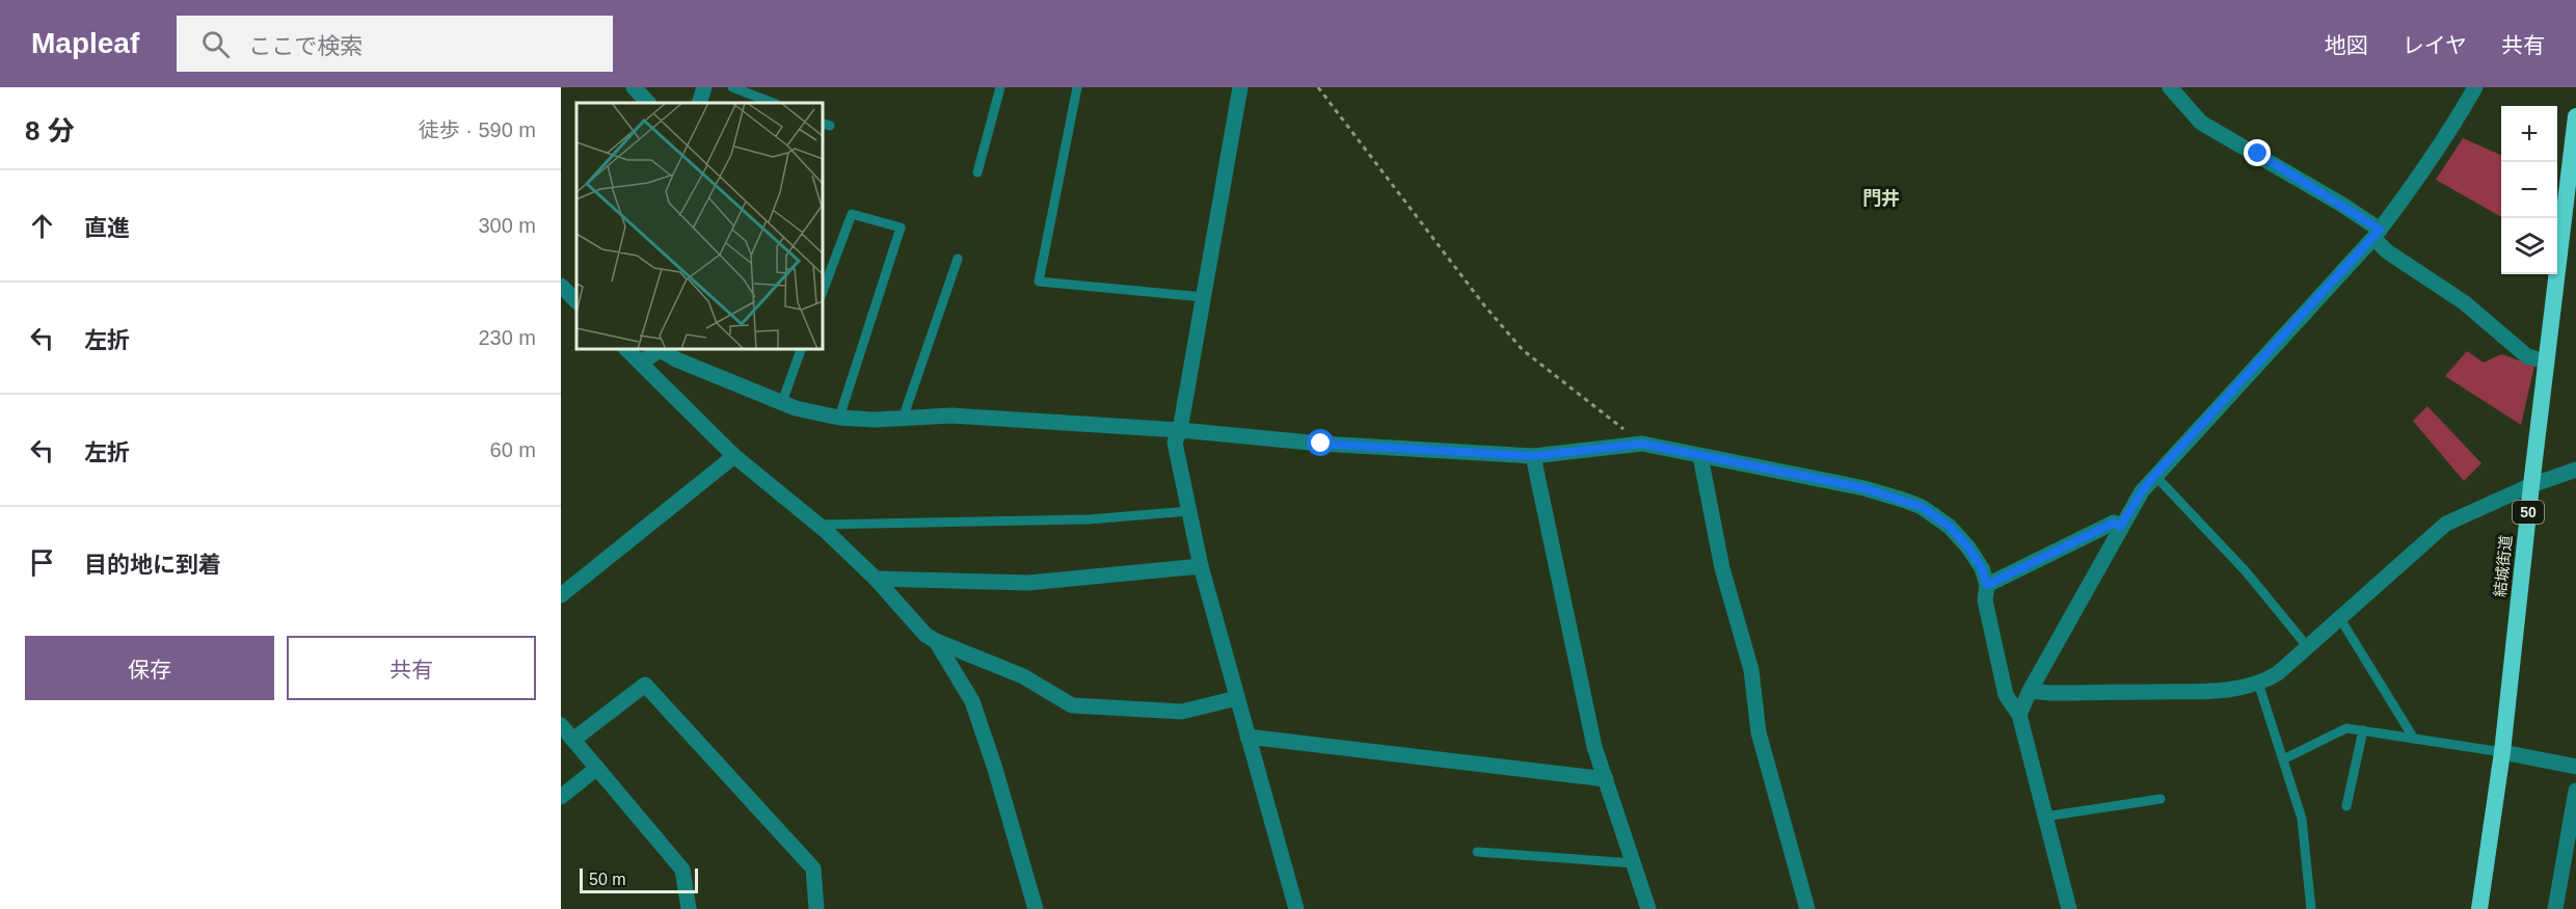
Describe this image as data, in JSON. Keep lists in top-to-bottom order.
{
  "streets": {
    "highway": ["50", "結城街道"]
  },
  "districts": ["門井"],
  "scale_bar": "50 m",
  "page": {
    "header": "Mapleaf",
    "search": "ここで検索",
    "nav": ["地図", "レイヤ", "共有"],
    "heading": ["8 分", "徒歩 · 590 m"],
    "map_buttons": ["+", "−"],
    "list": [
      ["直進", "300 m"],
      ["左折", "230 m"],
      ["左折", "60 m"],
      "目的地に到着"
    ],
    "buttons": ["保存", "共有"],
    "scale": "50 m"
  }
}
